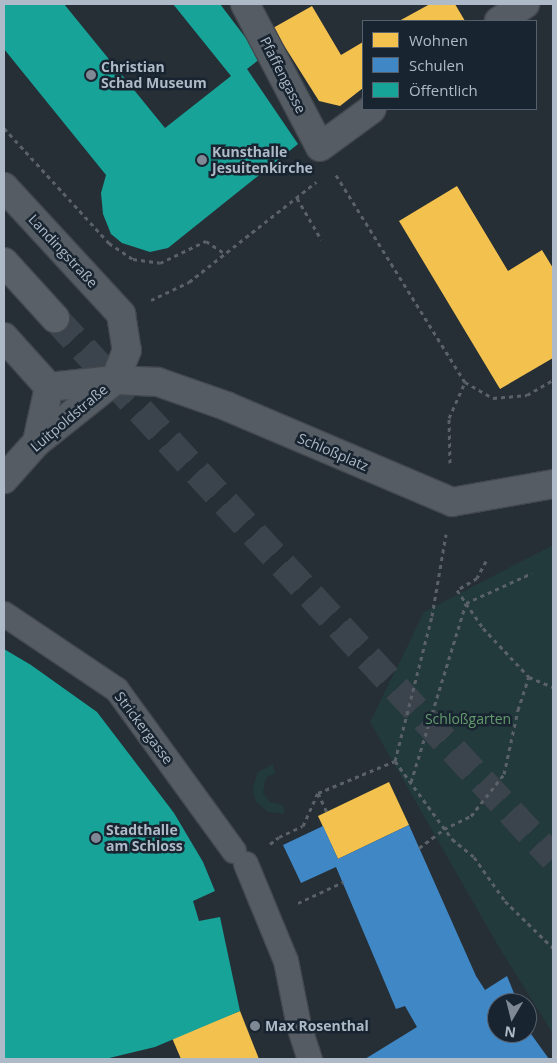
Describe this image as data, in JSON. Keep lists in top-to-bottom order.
{
  "streets": {
    "street": [
      "Pfaffengasse",
      "Landingstraße",
      "Luitpoldstraße",
      "Schloßplatz",
      "Strickergasse"
    ]
  },
  "crossings": [
    ["Landingstraße", "Luitpoldstraße"],
    ["Luitpoldstraße", "Schloßplatz"]
  ],
  "parks": ["Schloßgarten"],
  "places": [
    "Christian Schad Museum",
    "Kunsthalle Jesuitenkirche",
    "Stadthalle am Schloss",
    "Max Rosenthal"
  ],
  "legend": ["Wohnen", "Schulen", "Öffentlich"],
  "north": "bottom"
}
